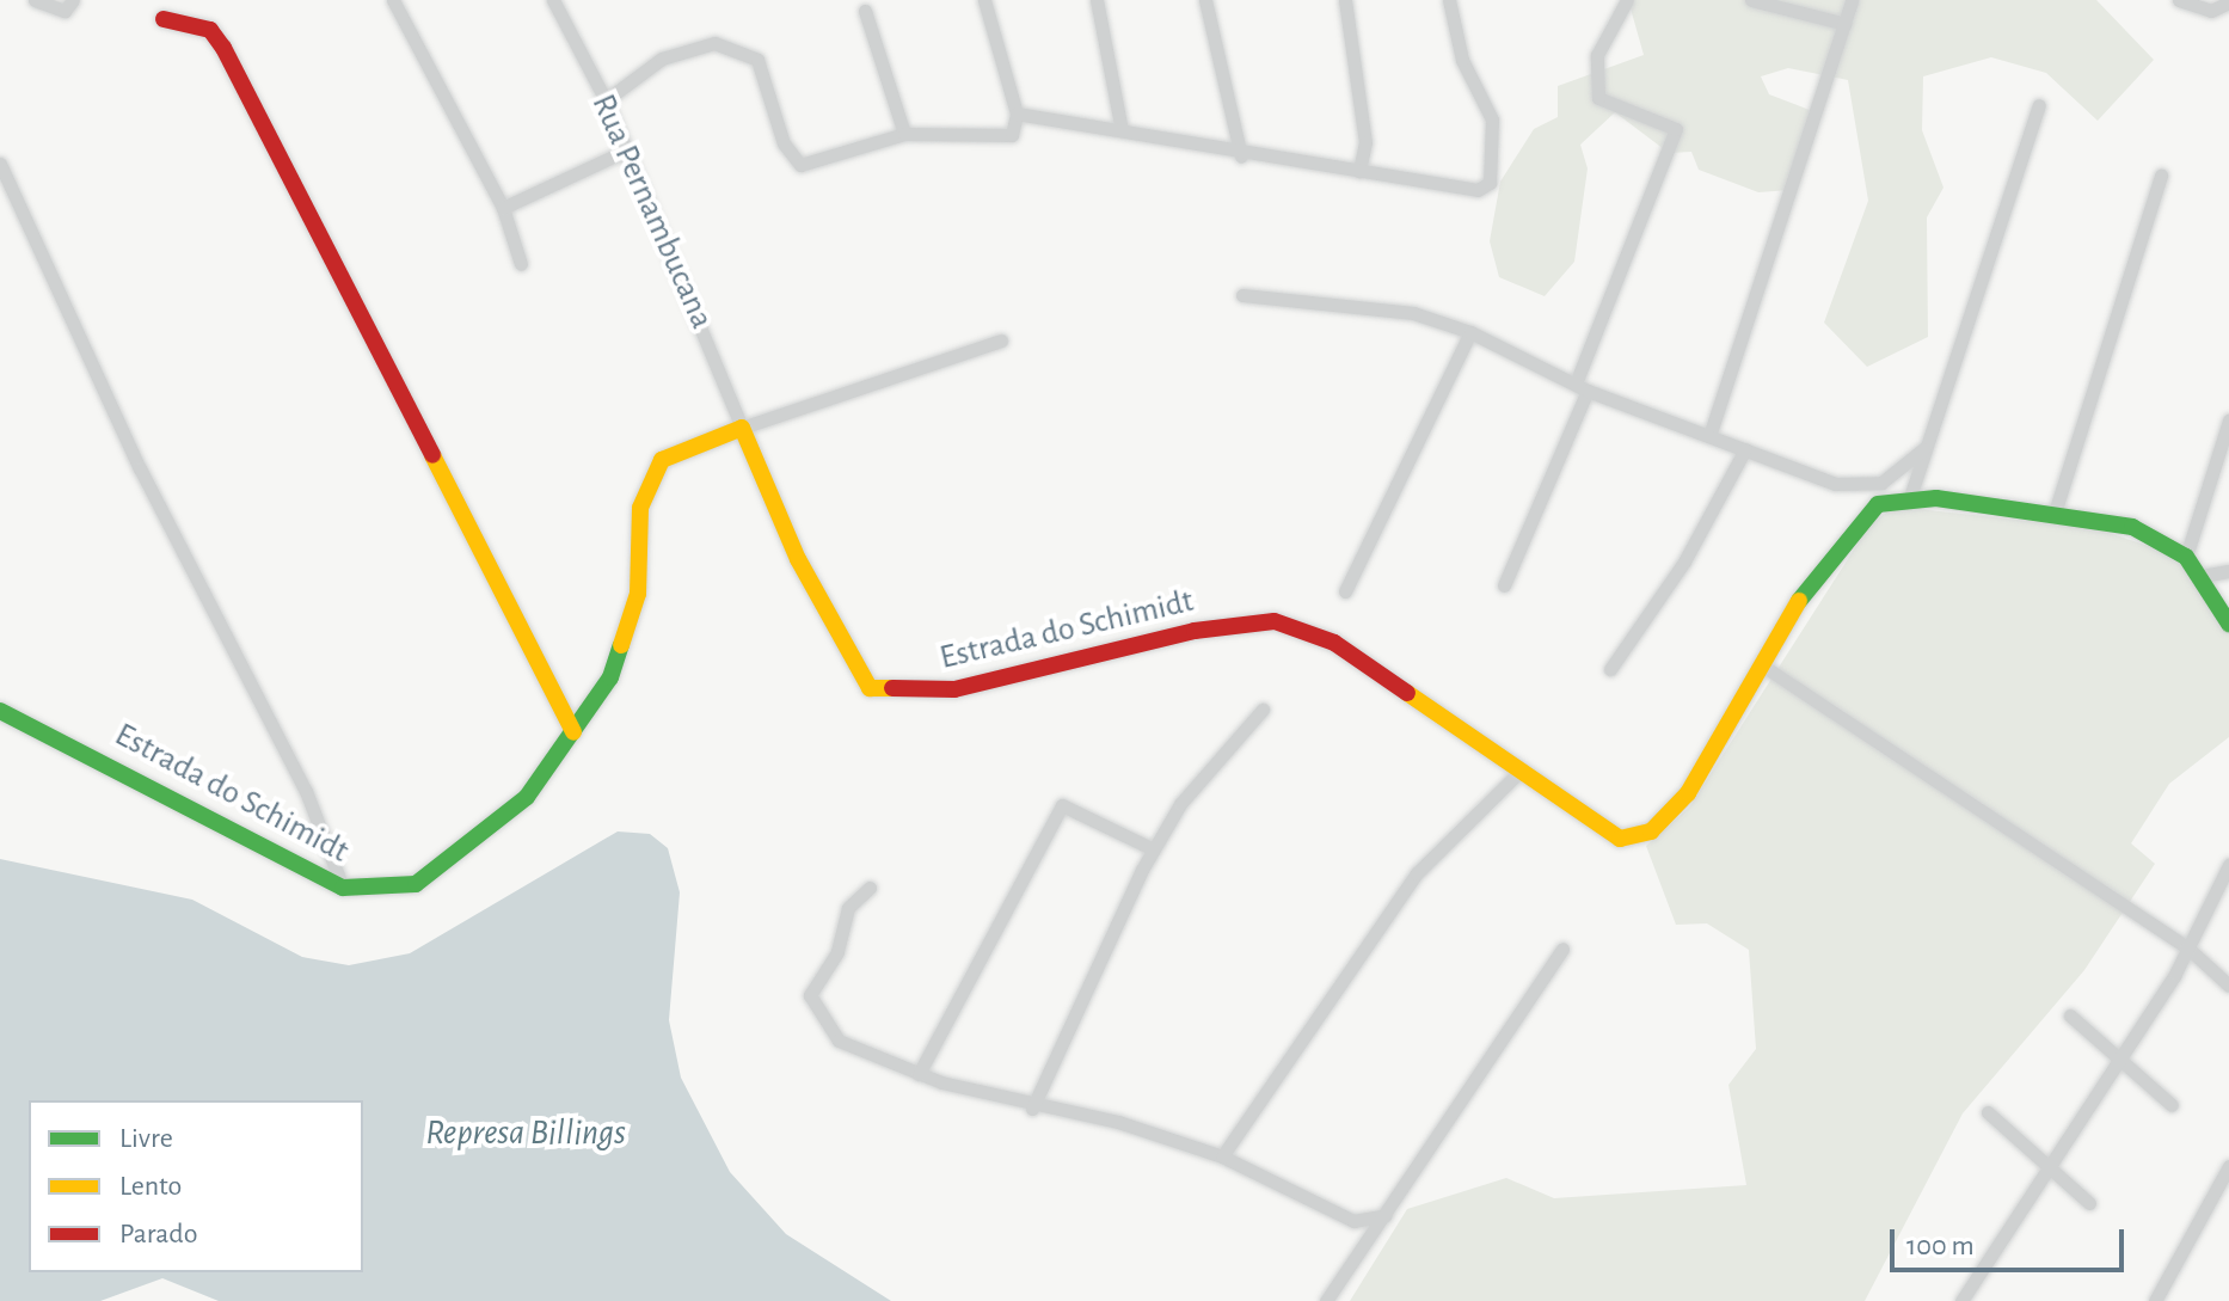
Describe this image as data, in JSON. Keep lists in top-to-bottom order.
{
  "streets": {
    "street": ["Rua Pernambucana", "Estrada do Schimidt"]
  },
  "crossings": [
    ["Rua Pernambucana", "Estrada do Schimidt"]
  ],
  "water": ["Represa Billings"],
  "legend": ["Livre", "Lento", "Parado"],
  "scale_bar": "100 m"
}
